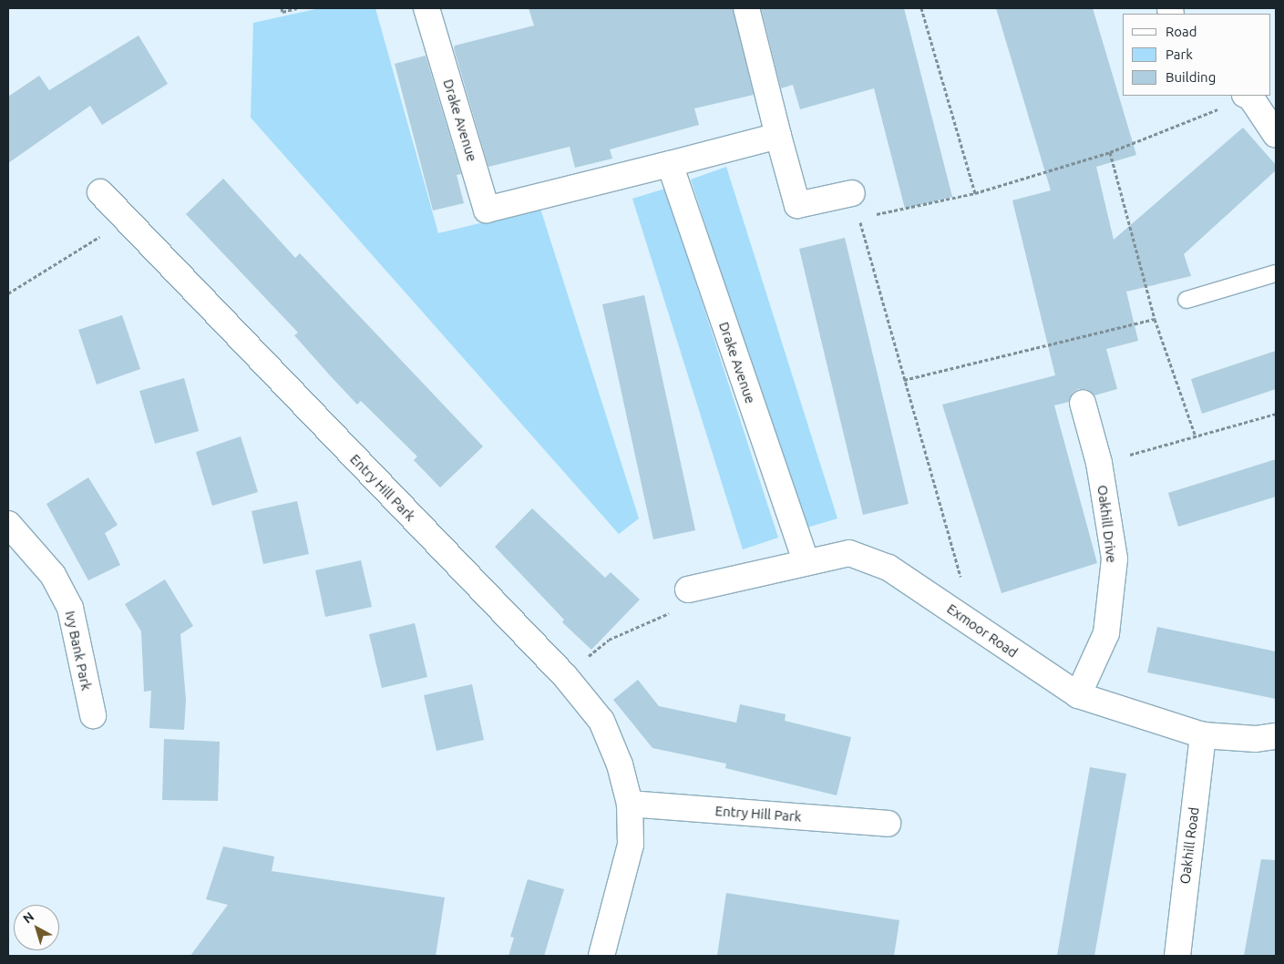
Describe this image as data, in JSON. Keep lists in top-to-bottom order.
{
  "streets": {
    "street": [
      "Drake Avenue",
      "Entry Hill Park",
      "Oakhill Drive",
      "Exmoor Road",
      "Ivy Bank Park",
      "Oakhill Road"
    ]
  },
  "crossings": [
    ["Drake Avenue", "Exmoor Road"],
    ["Oakhill Drive", "Exmoor Road"],
    ["Exmoor Road", "Oakhill Road"]
  ],
  "legend": ["Road", "Park", "Building"],
  "north": "top left"
}
